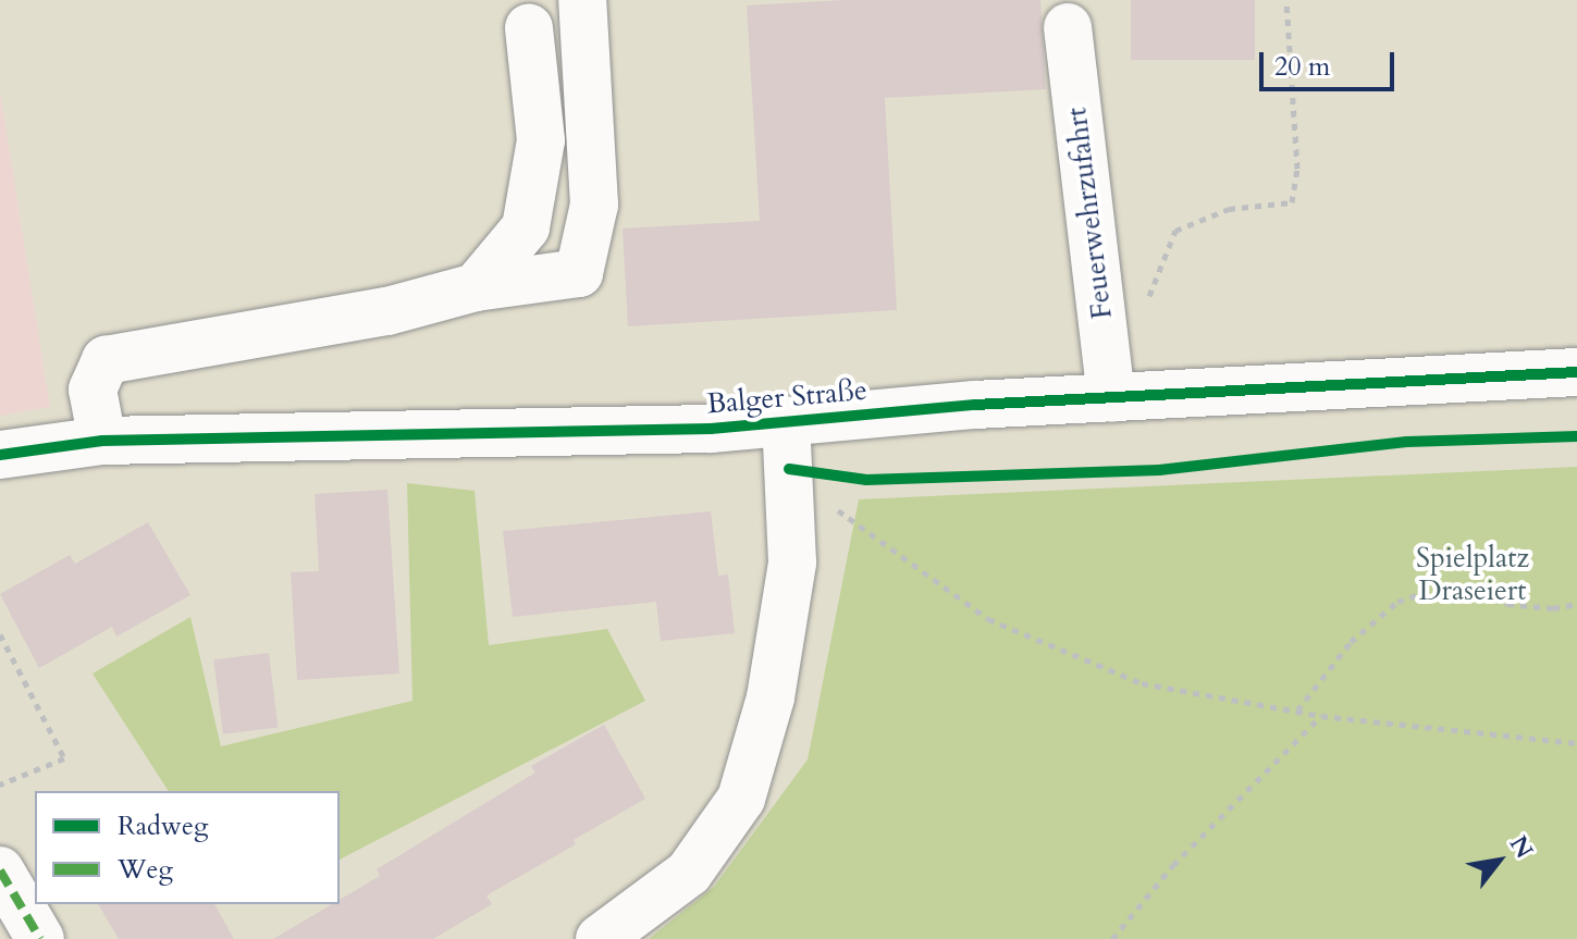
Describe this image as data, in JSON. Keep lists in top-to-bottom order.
{
  "streets": {
    "street": ["Feuerwehrzufahrt", "Balger Straße"]
  },
  "crossings": [
    ["Feuerwehrzufahrt", "Balger Straße"]
  ],
  "parks": ["Spielplatz Draseiert"],
  "legend": ["Radweg", "Weg"],
  "scale_bar": "20 m",
  "north": "top right"
}
